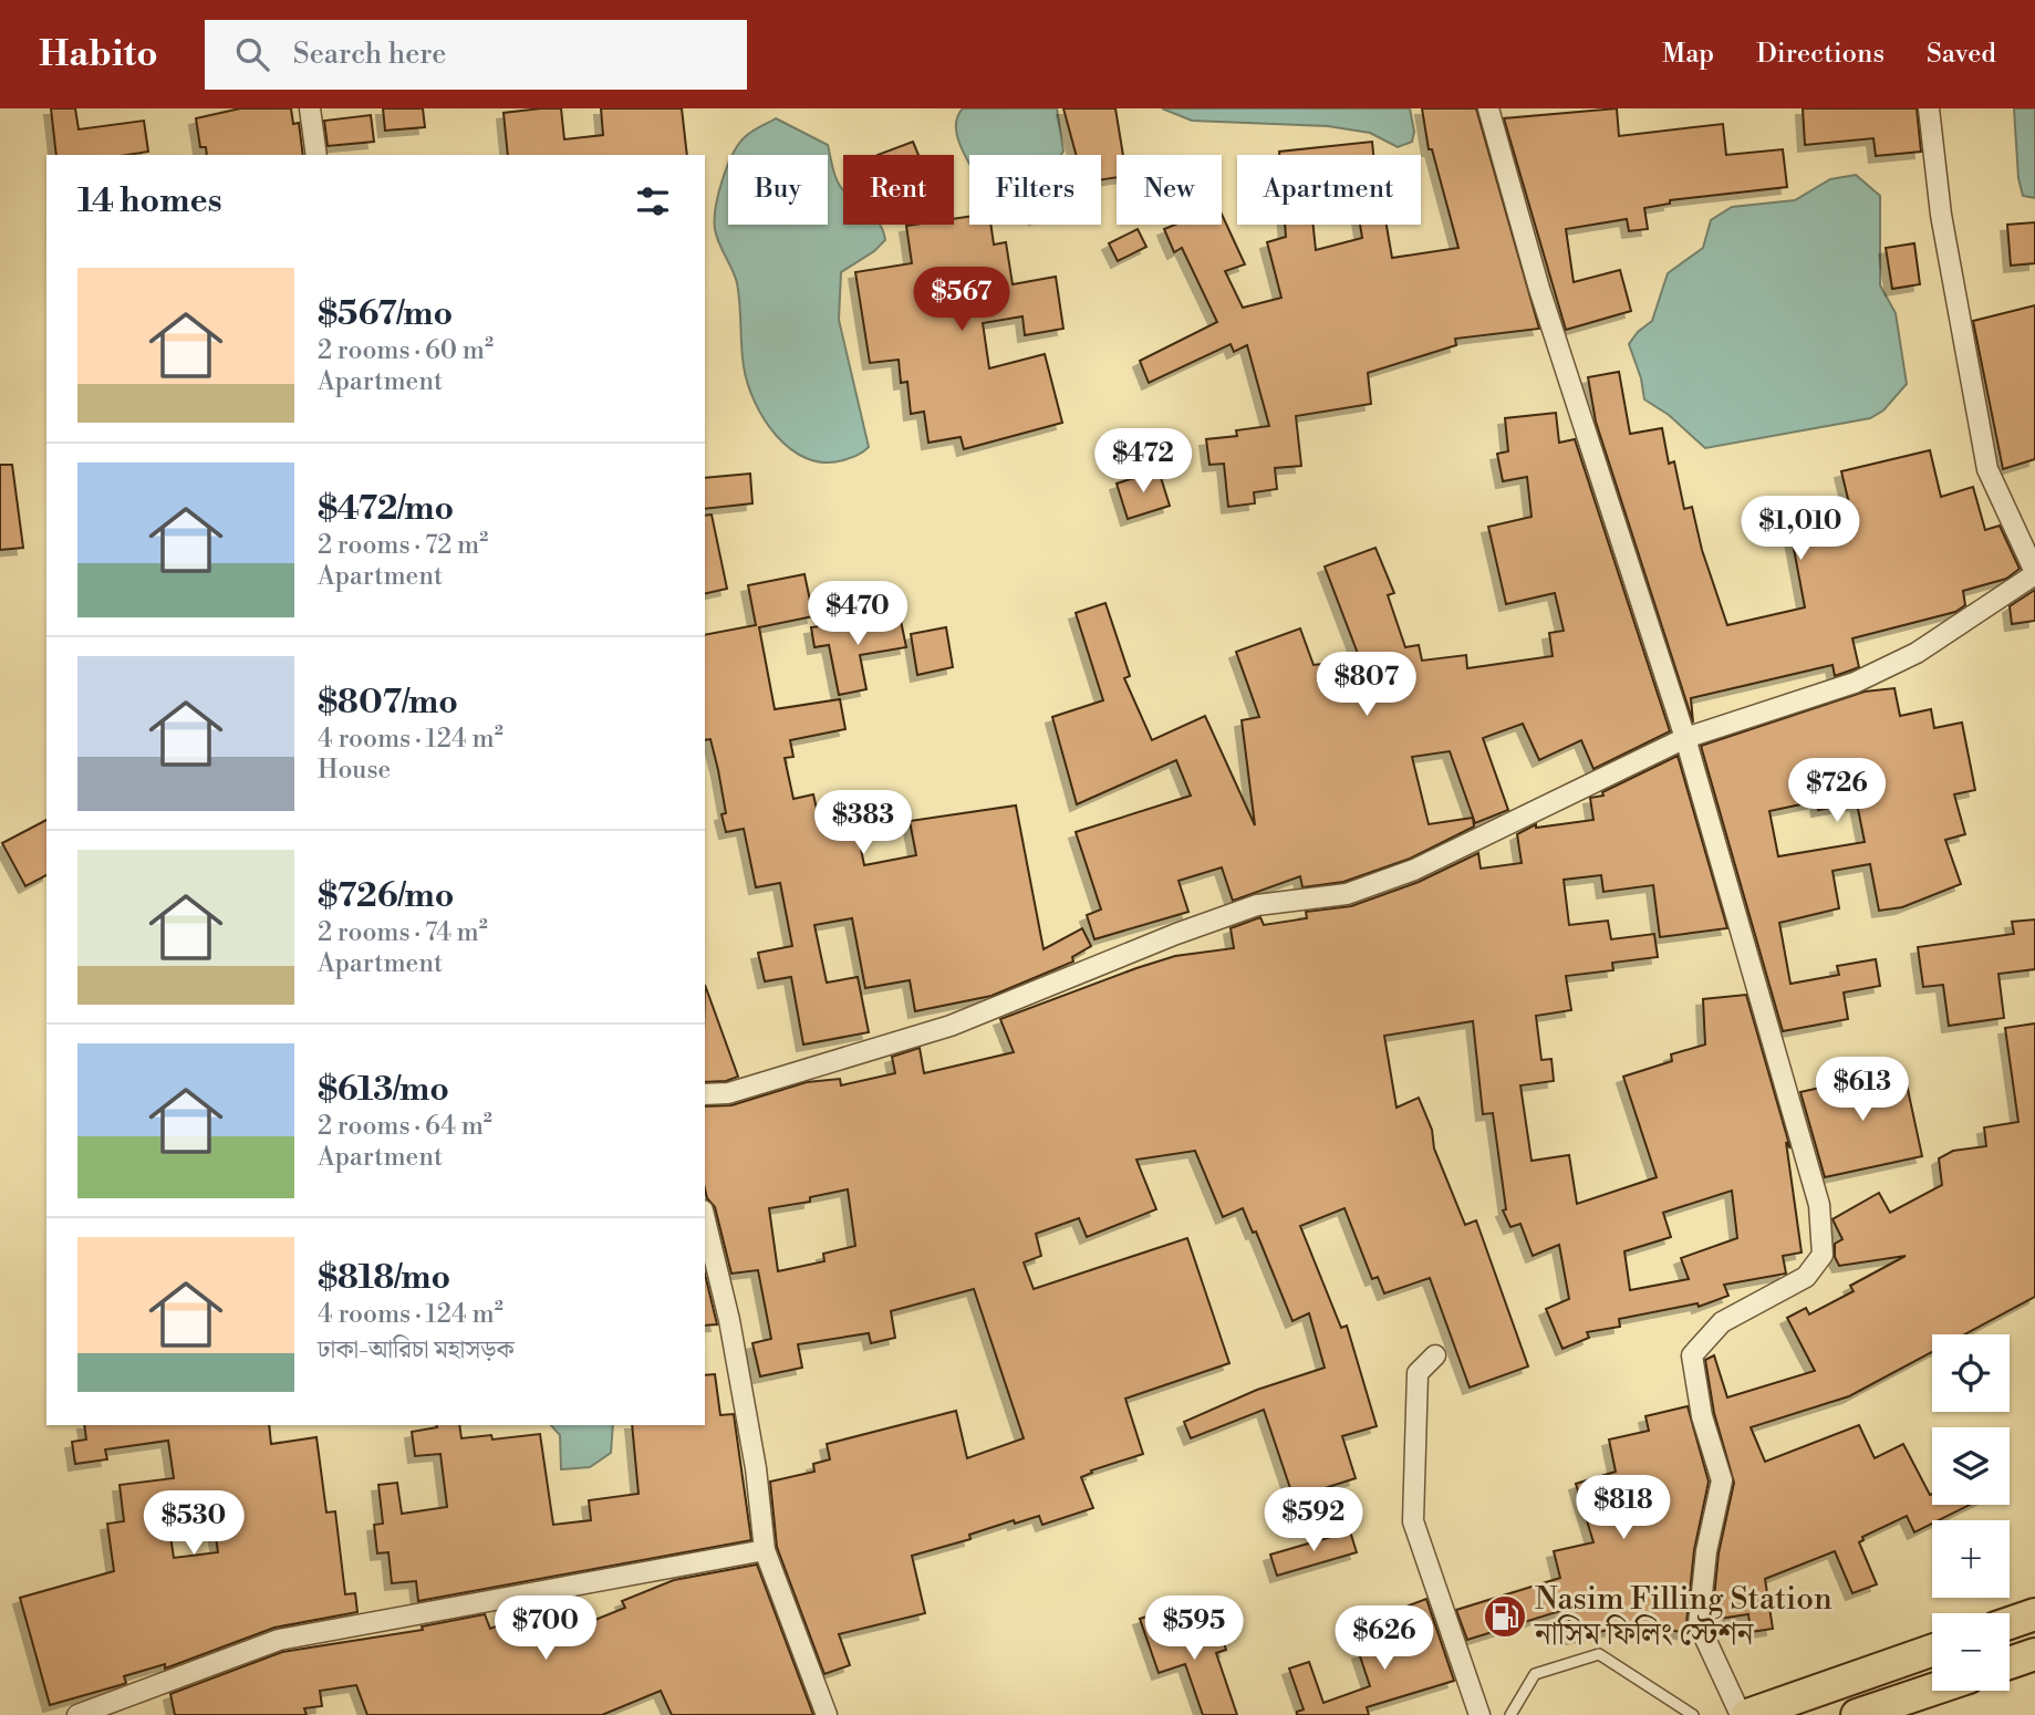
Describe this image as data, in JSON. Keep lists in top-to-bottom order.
{
  "places": {
    "fuel station": ["Nasim Filling Station নাসিম ফিলিং স্টেশন"]
  },
  "page": {
    "header": "Habito",
    "search": "Search here",
    "nav": ["Map", "Directions", "Saved"],
    "chip": [
      "Buy",
      "Rent",
      "Filters",
      "New",
      "Apartment"
    ],
    "heading": "14 homes",
    "list": [
      {
        "name": "$567/mo",
        "note": "2 rooms · 60 m² · Apartment"
      },
      {
        "name": "$472/mo",
        "note": "2 rooms · 72 m² · Apartment"
      },
      {
        "name": "$807/mo",
        "note": "4 rooms · 124 m² · House"
      },
      {
        "name": "$726/mo",
        "note": "2 rooms · 74 m² · Apartment"
      },
      {
        "name": "$613/mo",
        "note": "2 rooms · 64 m² · Apartment"
      },
      {
        "name": "$818/mo",
        "note": "4 rooms · 124 m² · ঢাকা-আরিচা মহাসড়ক"
      }
    ],
    "price": [
      "$567",
      "$472",
      "$1,010",
      "$470",
      "$807",
      "$726",
      "$383",
      "$613",
      "$818",
      "$592",
      "$530",
      "$700",
      "$595",
      "$626"
    ],
    "map_buttons": ["+", "−"]
  }
}
